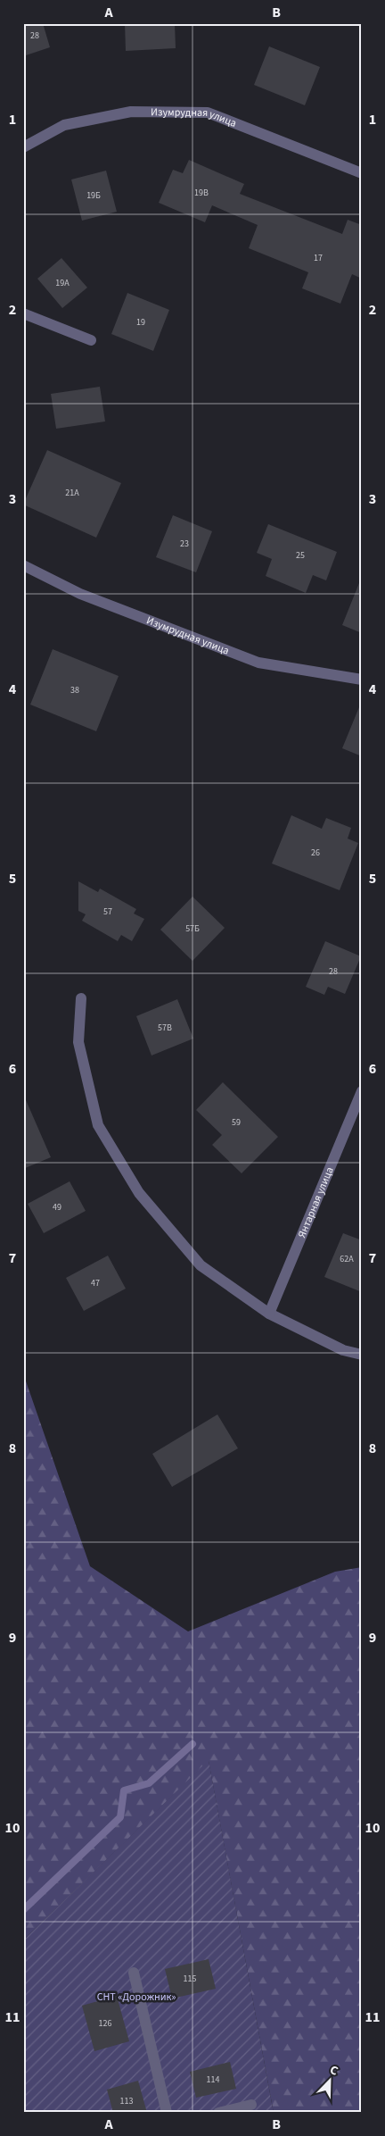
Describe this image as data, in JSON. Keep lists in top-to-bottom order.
{
  "streets": {
    "street": ["Изумрудная улица", "Янтарная улица"]
  },
  "parks": ["СНТ «Дорожник»"],
  "house_numbers": [
    "28",
    "19В",
    "19Б",
    "17",
    "19А",
    "19",
    "21А",
    "23",
    "25",
    "38",
    "26",
    "57",
    "57Б",
    "28",
    "57В",
    "59",
    "49",
    "62А",
    "47",
    "115",
    "126",
    "114",
    "113"
  ],
  "north": "top right",
  "grid": {
    "columns": ["A", "B"],
    "rows": [
      "1",
      "2",
      "3",
      "4",
      "5",
      "6",
      "7",
      "8",
      "9",
      "10",
      "11"
    ]
  }
}
